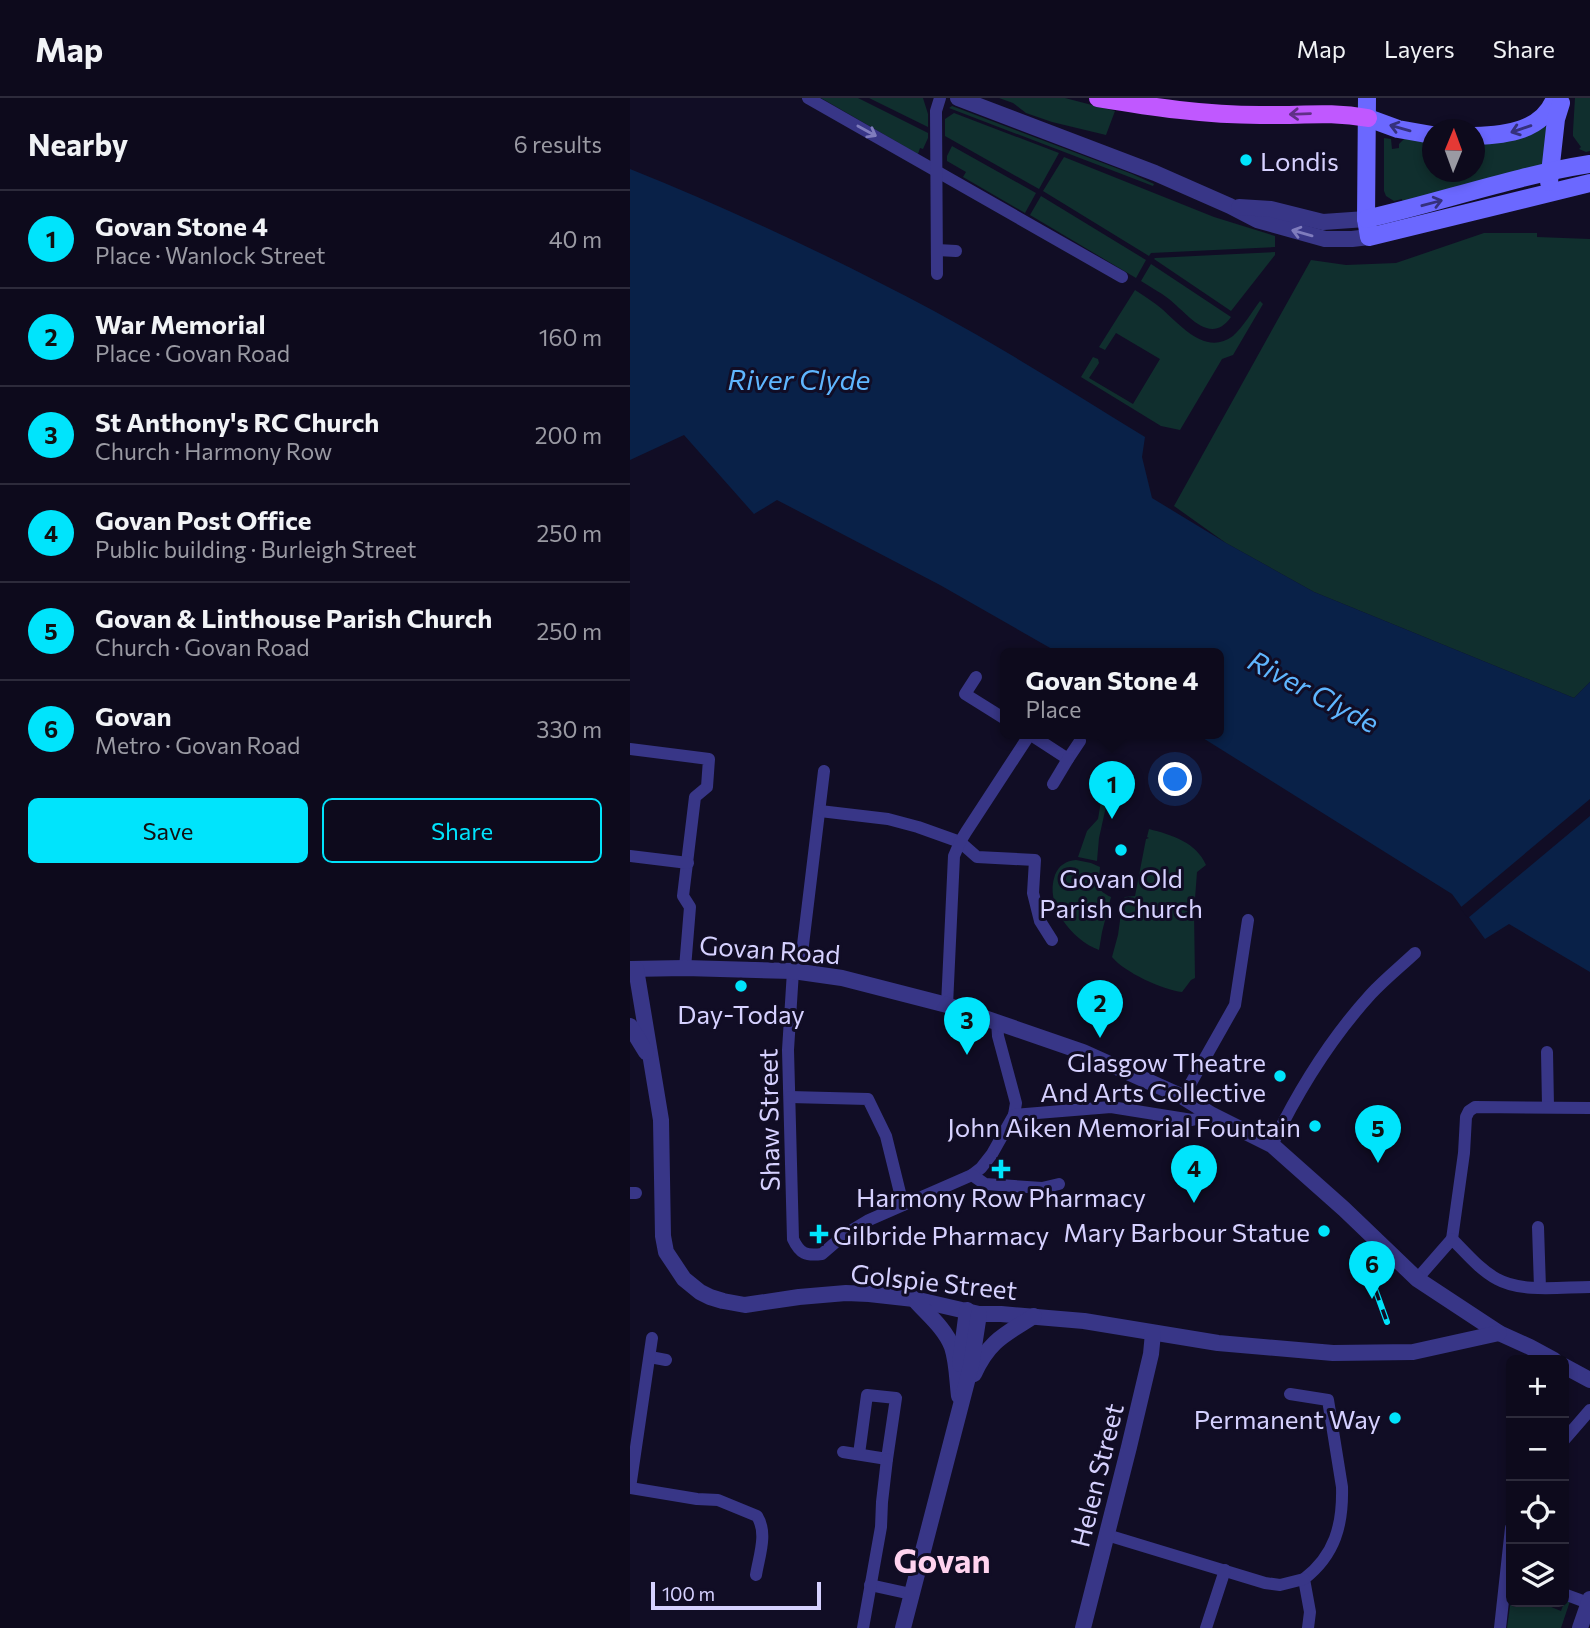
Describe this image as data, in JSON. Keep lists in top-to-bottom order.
{
  "streets": {
    "street": [
      "Govan Road",
      "Shaw Street",
      "Golspie Street",
      "Helen Street"
    ]
  },
  "crossings": [
    ["Govan Road", "Shaw Street"],
    ["Govan Road", "Golspie Street"],
    ["Golspie Street", "Helen Street"]
  ],
  "districts": ["Govan"],
  "water": ["River Clyde"],
  "places": {
    "other": [
      "Londis",
      "Govan Old Parish Church",
      "Day-Today",
      "Glasgow Theatre And Arts Collective",
      "John Aiken Memorial Fountain",
      "Mary Barbour Statue",
      "Permanent Way"
    ],
    "health": ["Harmony Row Pharmacy", "Gilbride Pharmacy"]
  },
  "scale_bar": "100 m",
  "north": "top",
  "page": {
    "header": "Map",
    "nav": ["Map", "Layers", "Share"],
    "heading": ["Nearby", "6 results"],
    "list": [
      {
        "mark": "1",
        "name": "Govan Stone 4",
        "note": "Place · Wanlock Street",
        "value": "40 m"
      },
      {
        "mark": "2",
        "name": "War Memorial",
        "note": "Place · Govan Road",
        "value": "160 m"
      },
      {
        "mark": "3",
        "name": "St Anthony's RC Church",
        "note": "Church · Harmony Row",
        "value": "200 m"
      },
      {
        "mark": "4",
        "name": "Govan Post Office",
        "note": "Public building · Burleigh Street",
        "value": "250 m"
      },
      {
        "mark": "5",
        "name": "Govan & Linthouse Parish Church",
        "note": "Church · Govan Road",
        "value": "250 m"
      },
      {
        "mark": "6",
        "name": "Govan",
        "note": "Metro · Govan Road",
        "value": "330 m"
      }
    ],
    "popup": ["Govan Stone 4", "Place"],
    "pins": [
      "1",
      "2",
      "3",
      "5",
      "4",
      "6"
    ],
    "buttons": ["Save", "Share"],
    "map_buttons": ["+", "−"],
    "scale": "100 m"
  }
}
